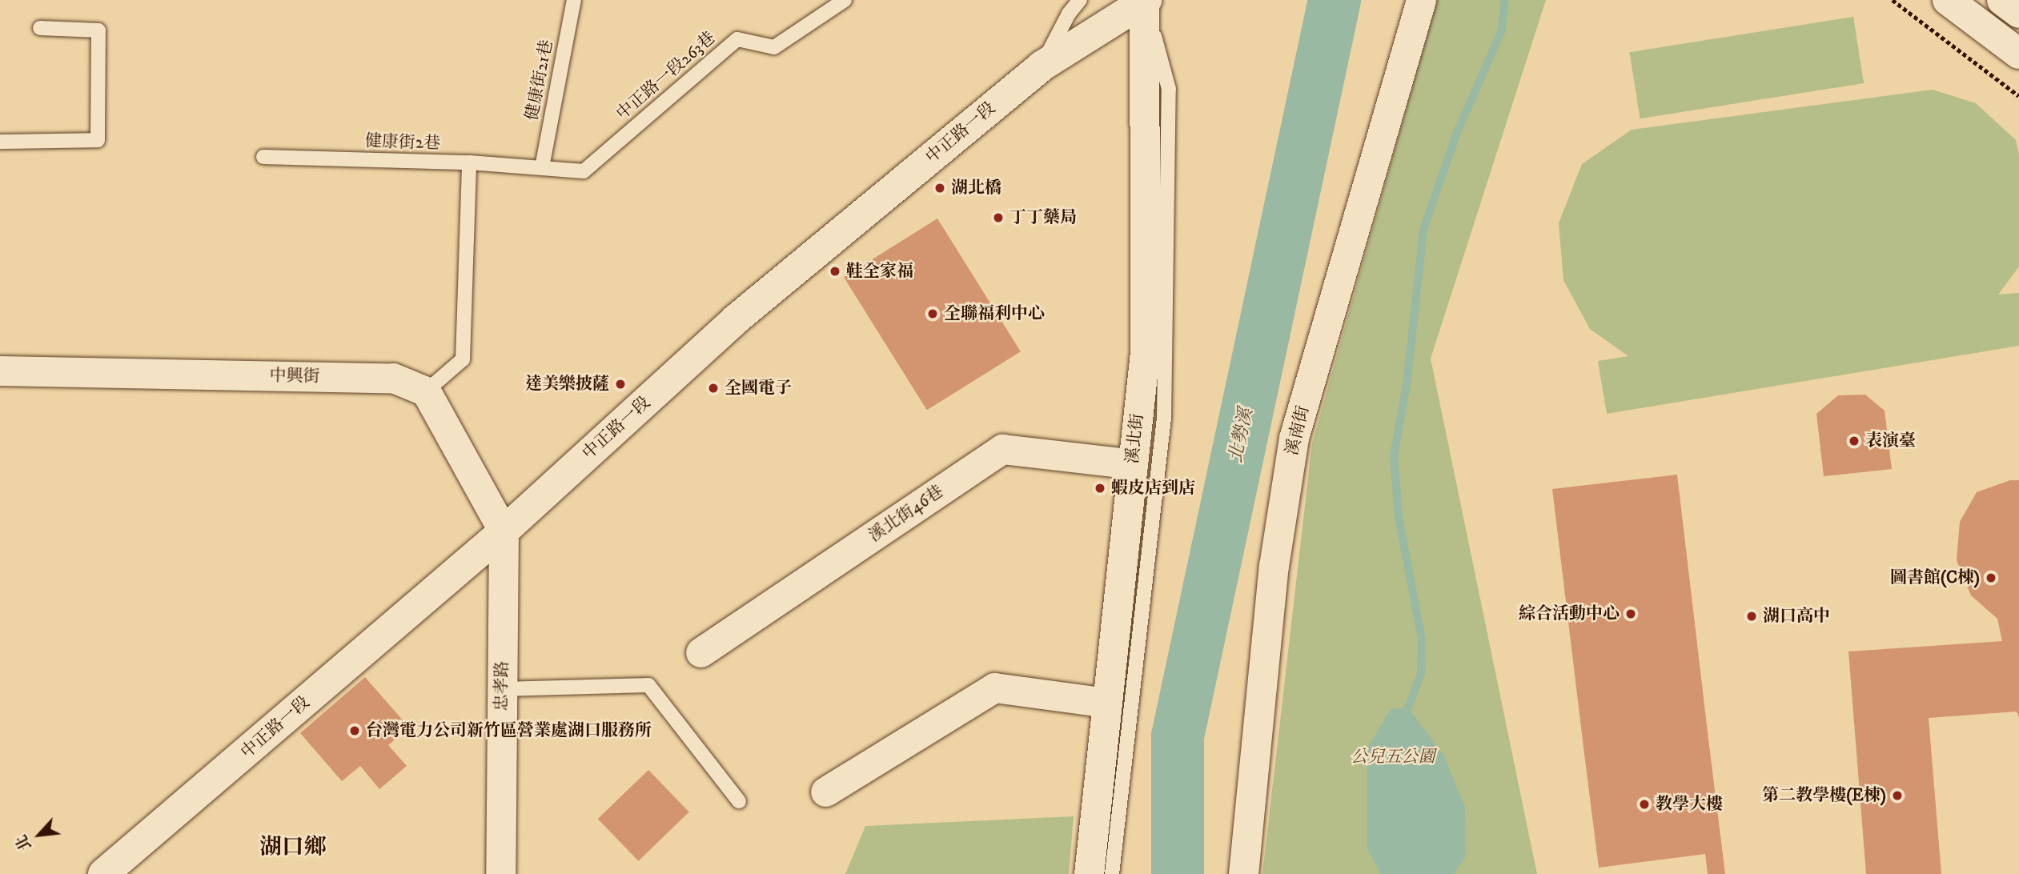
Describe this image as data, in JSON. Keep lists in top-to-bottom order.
{
  "streets": {
    "street": [
      "中正路一段",
      "中興街",
      "溪南街",
      "溪北街",
      "溪北街46巷",
      "忠孝路"
    ],
    "lane": ["中正路一段263巷", "健康街21巷", "健康街2巷"]
  },
  "crossings": [
    ["中正路一段263巷", "健康街21巷"],
    ["中正路一段263巷", "健康街2巷"],
    ["健康街21巷", "健康街2巷"],
    ["中正路一段", "溪北街"],
    ["中正路一段", "忠孝路"],
    ["溪北街", "溪北街46巷"]
  ],
  "districts": ["湖口鄉"],
  "water": ["北勢溪"],
  "parks": ["公兒五公園"],
  "places": [
    "湖北橋",
    "丁丁藥局",
    "鞋全家福",
    "全聯福利中心",
    "達美樂披薩",
    "全國電子",
    "表演臺",
    "蝦皮店到店",
    "圖書館(C棟)",
    "綜合活動中心",
    "湖口高中",
    "台灣電力公司新竹區營業處湖口服務所",
    "第二教學樓(E棟)",
    "教學大樓"
  ],
  "north": "bottom left"
}
